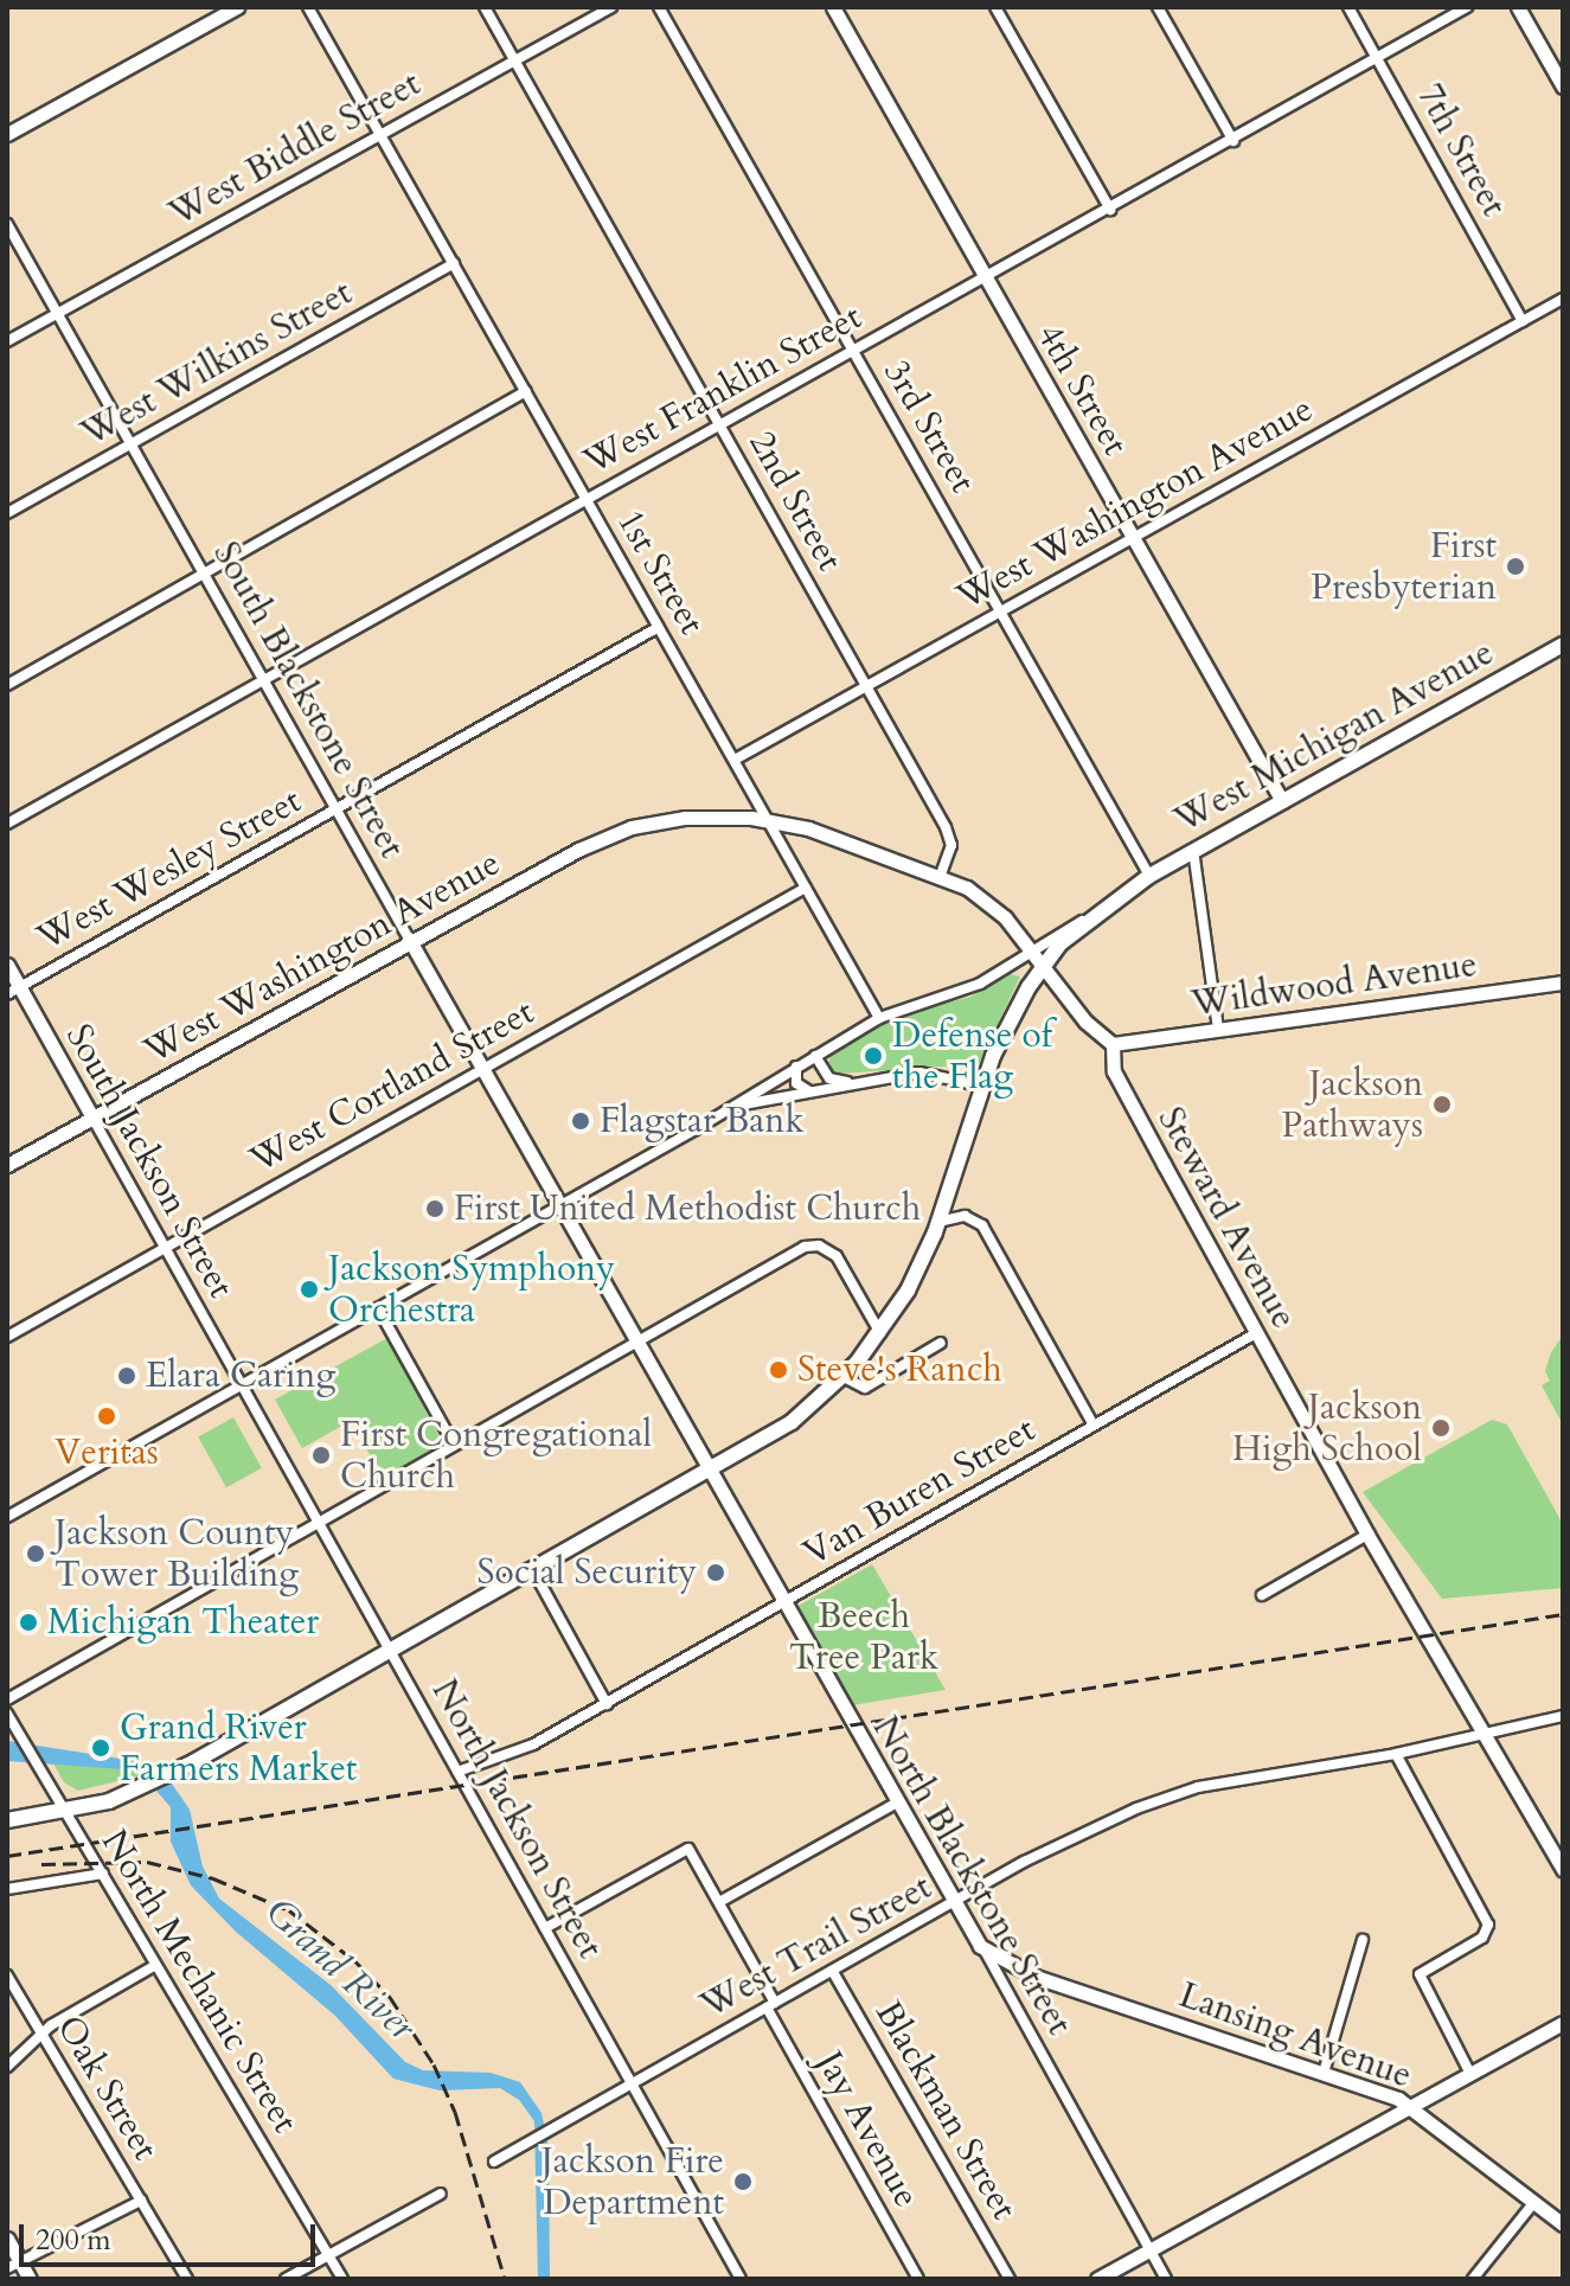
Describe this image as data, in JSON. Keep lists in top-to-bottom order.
{
  "streets": {
    "main road": [
      "4th Street",
      "West Washington Avenue",
      "South Blackstone Street",
      "West Michigan Avenue",
      "Wildwood Avenue",
      "South Jackson Street",
      "Steward Avenue",
      "North Blackstone Street",
      "Lansing Avenue"
    ],
    "street": [
      "West Biddle Street",
      "7th Street",
      "West Wilkins Street",
      "West Franklin Street",
      "3rd Street",
      "2nd Street",
      "1st Street",
      "West Wesley Street",
      "West Cortland Street",
      "Van Buren Street",
      "North Jackson Street",
      "West Trail Street",
      "North Mechanic Street",
      "Oak Street",
      "Blackman Street",
      "Jay Avenue"
    ]
  },
  "crossings": [
    ["West Biddle Street", "2nd Street"],
    ["West Biddle Street", "1st Street"],
    ["West Biddle Street", "South Blackstone Street"],
    ["7th Street", "West Franklin Street"],
    ["7th Street", "West Washington Avenue"],
    ["West Wilkins Street", "1st Street"],
    ["West Wilkins Street", "South Blackstone Street"],
    ["West Franklin Street", "4th Street"],
    ["West Franklin Street", "3rd Street"],
    ["West Franklin Street", "2nd Street"],
    ["West Franklin Street", "1st Street"],
    ["West Franklin Street", "South Blackstone Street"],
    ["4th Street", "West Washington Avenue"],
    ["4th Street", "West Michigan Avenue"],
    ["3rd Street", "West Washington Avenue"],
    ["3rd Street", "West Michigan Avenue"],
    ["2nd Street", "West Washington Avenue"],
    ["West Washington Avenue", "1st Street"],
    ["West Washington Avenue", "South Blackstone Street"],
    ["West Washington Avenue", "South Jackson Street"],
    ["1st Street", "West Wesley Street"],
    ["1st Street", "West Cortland Street"],
    ["South Blackstone Street", "West Wesley Street"],
    ["South Blackstone Street", "West Cortland Street"],
    ["South Blackstone Street", "North Blackstone Street"],
    ["West Michigan Avenue", "North Jackson Street"],
    ["West Michigan Avenue", "North Blackstone Street"],
    ["West Michigan Avenue", "North Mechanic Street"],
    ["West Wesley Street", "South Jackson Street"],
    ["Wildwood Avenue", "Steward Avenue"],
    ["West Cortland Street", "South Jackson Street"],
    ["South Jackson Street", "North Jackson Street"],
    ["Steward Avenue", "Van Buren Street"],
    ["Steward Avenue", "West Trail Street"],
    ["Van Buren Street", "North Jackson Street"],
    ["Van Buren Street", "North Blackstone Street"],
    ["North Jackson Street", "West Trail Street"],
    ["North Jackson Street", "Jay Avenue"],
    ["North Blackstone Street", "West Trail Street"],
    ["North Blackstone Street", "Lansing Avenue"],
    ["West Trail Street", "Blackman Street"],
    ["West Trail Street", "Jay Avenue"]
  ],
  "water": ["Grand River"],
  "parks": ["Beech Tree Park"],
  "places": [
    "First Presbyterian",
    "Defense of the Flag",
    "Jackson Pathways",
    "Flagstar Bank",
    "First United Methodist Church",
    "Jackson Symphony Orchestra",
    "Steve's Ranch",
    "Elara Caring",
    "Veritas",
    "Jackson High School",
    "First Congregational Church",
    "Jackson County Tower Building",
    "Social Security",
    "Michigan Theater",
    "Grand River Farmers Market",
    "Jackson Fire Department"
  ],
  "scale_bar": "200 m"
}
